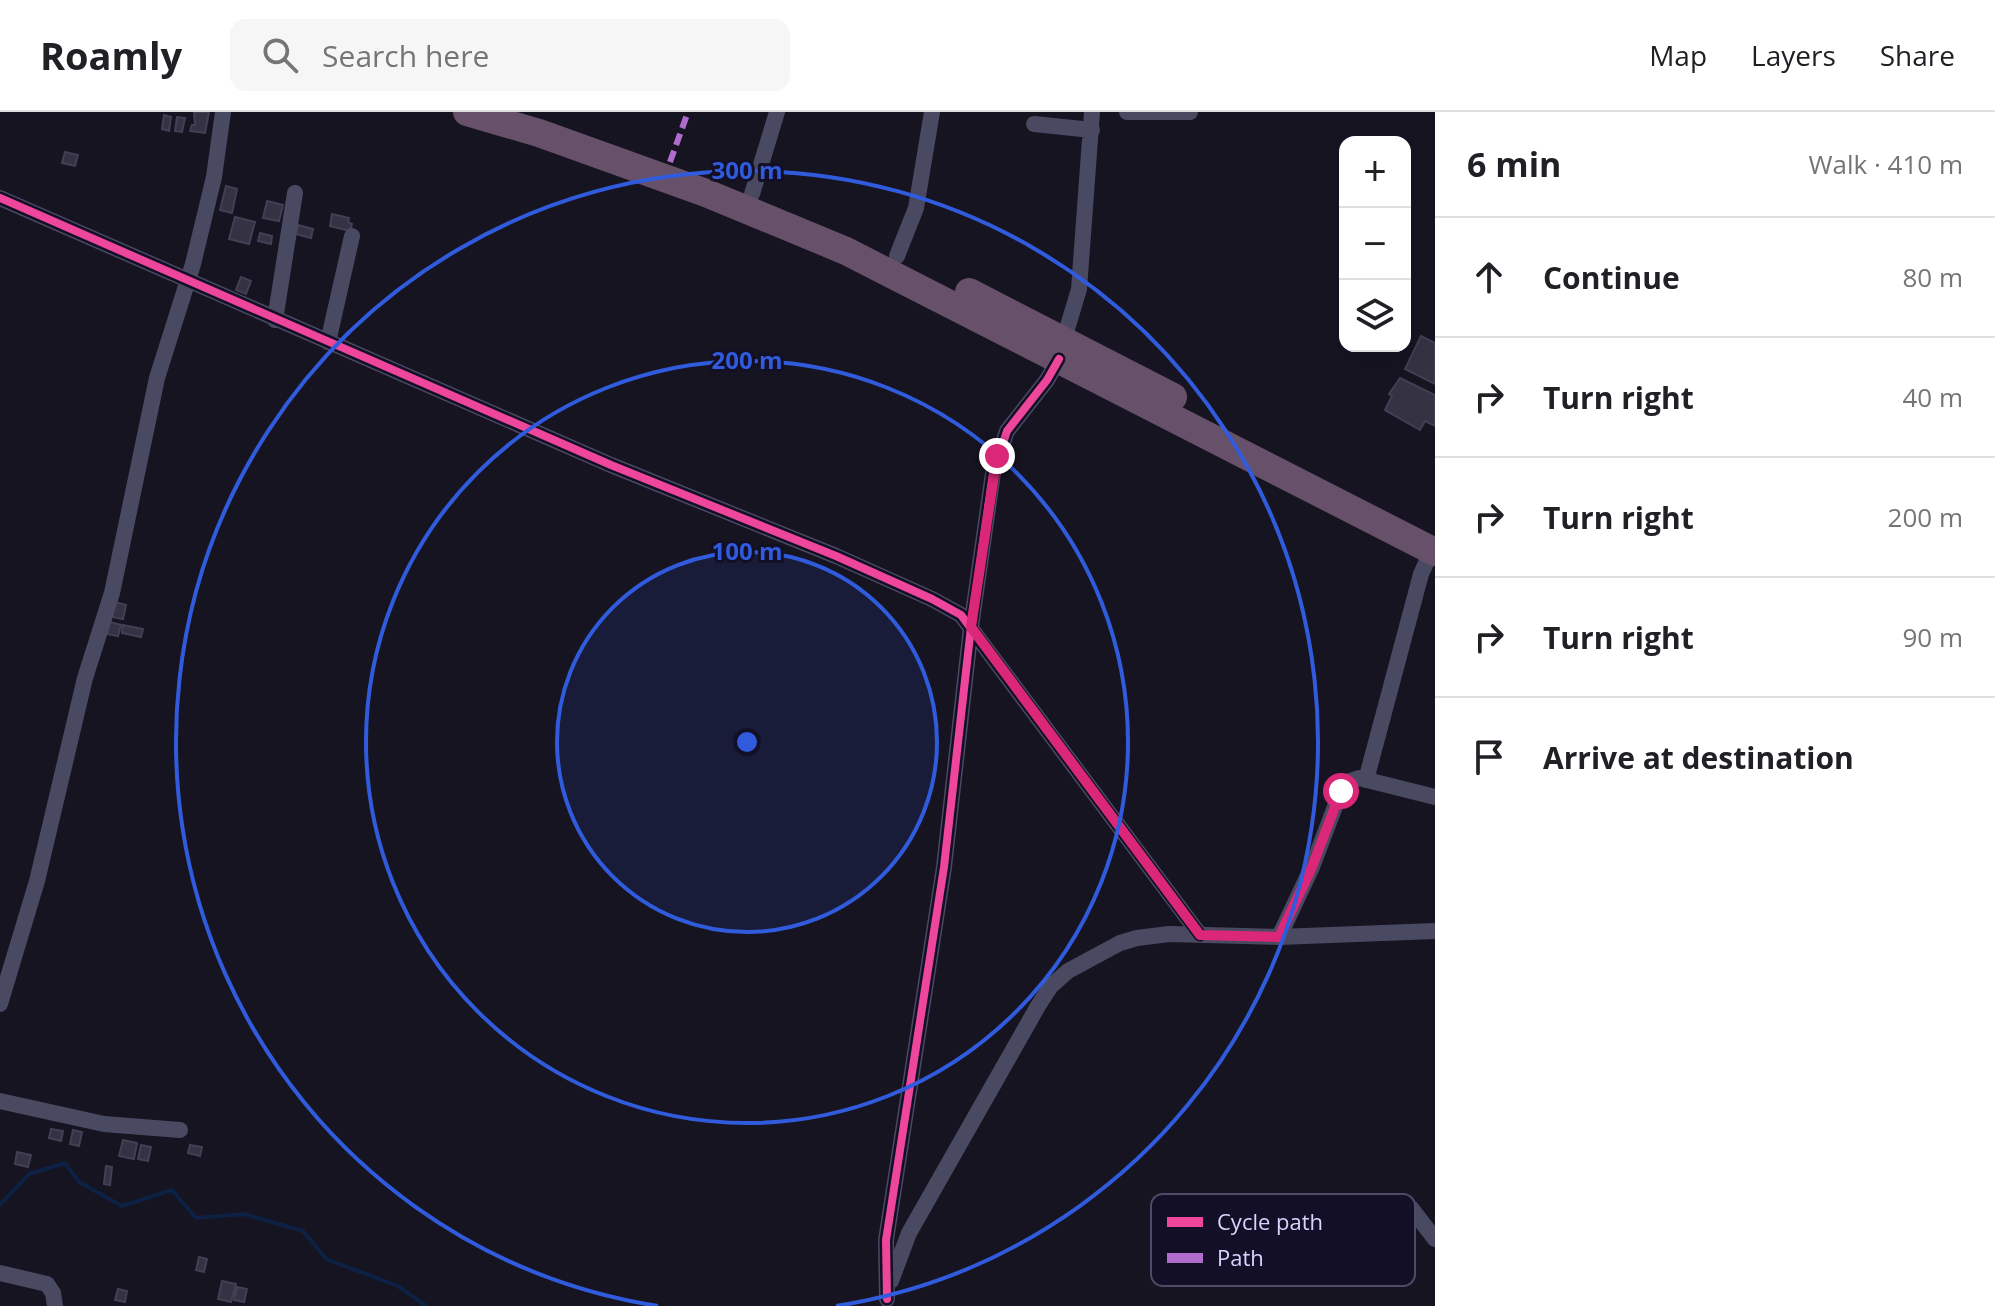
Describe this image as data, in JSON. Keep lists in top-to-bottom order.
{
  "legend": ["Cycle path", "Path"],
  "page": {
    "header": "Roamly",
    "search": "Search here",
    "nav": ["Map", "Layers", "Share"],
    "heading": ["6 min", "Walk · 410 m"],
    "map_buttons": ["+", "−"],
    "list": [
      ["Continue", "80 m"],
      ["Turn right", "40 m"],
      ["Turn right", "200 m"],
      ["Turn right", "90 m"],
      "Arrive at destination"
    ]
  },
  "rings": ["300 m", "200 m", "100 m"]
}
